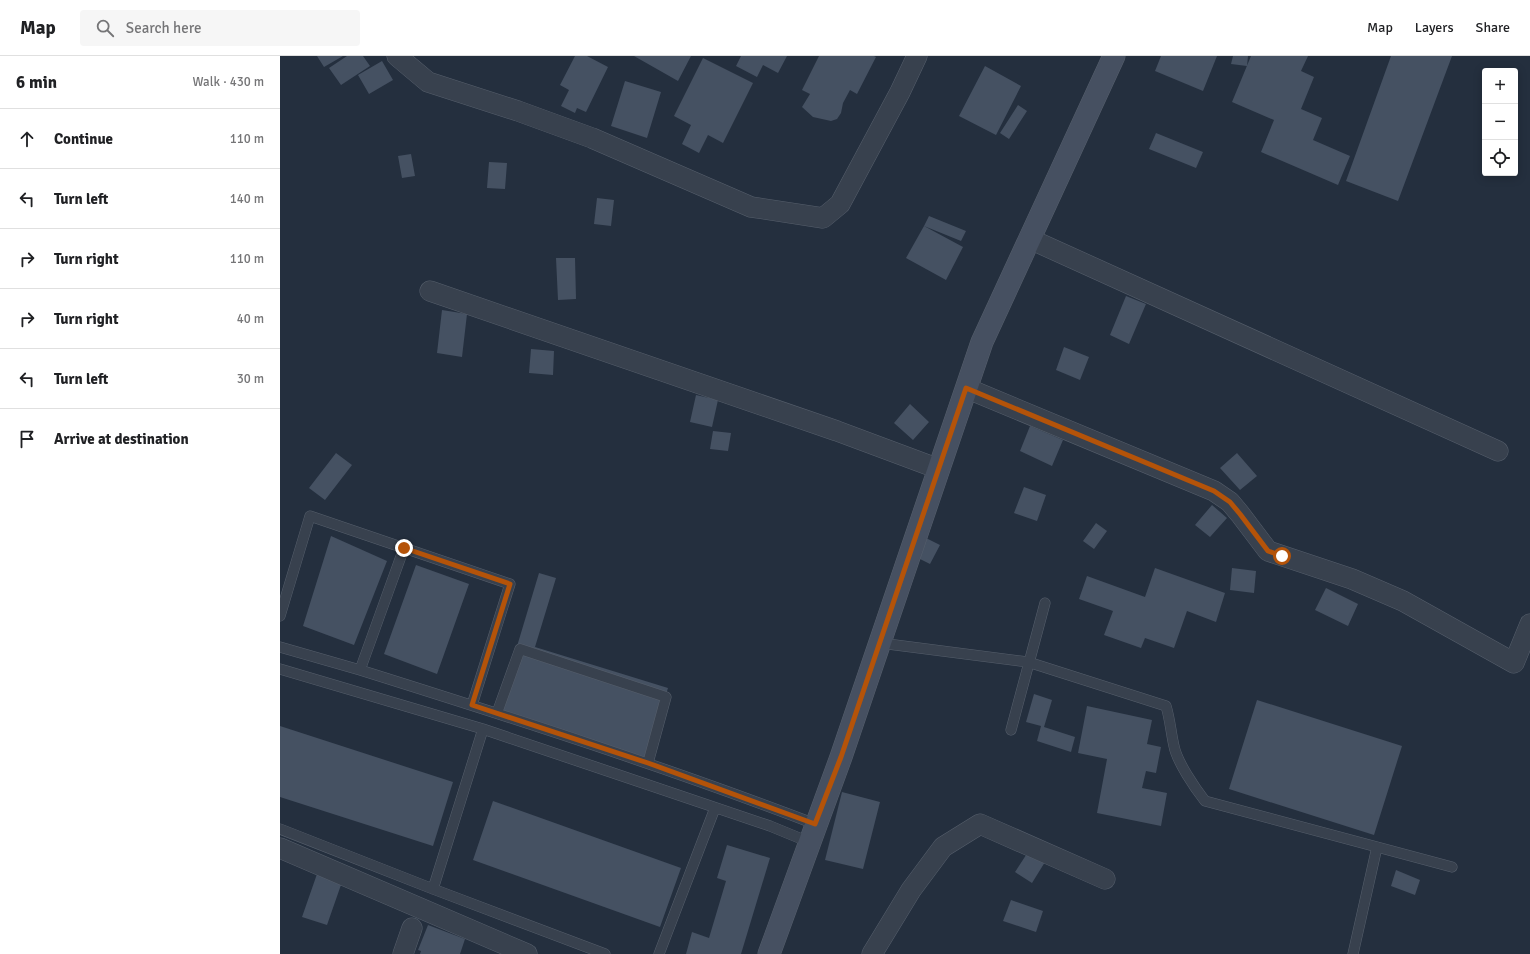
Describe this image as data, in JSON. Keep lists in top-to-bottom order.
{
  "page": {
    "header": "Map",
    "search": "Search here",
    "nav": ["Map", "Layers", "Share"],
    "heading": ["6 min", "Walk · 430 m"],
    "map_buttons": ["+", "−"],
    "list": [
      ["Continue", "110 m"],
      ["Turn left", "140 m"],
      ["Turn right", "110 m"],
      ["Turn right", "40 m"],
      ["Turn left", "30 m"],
      "Arrive at destination"
    ]
  }
}
